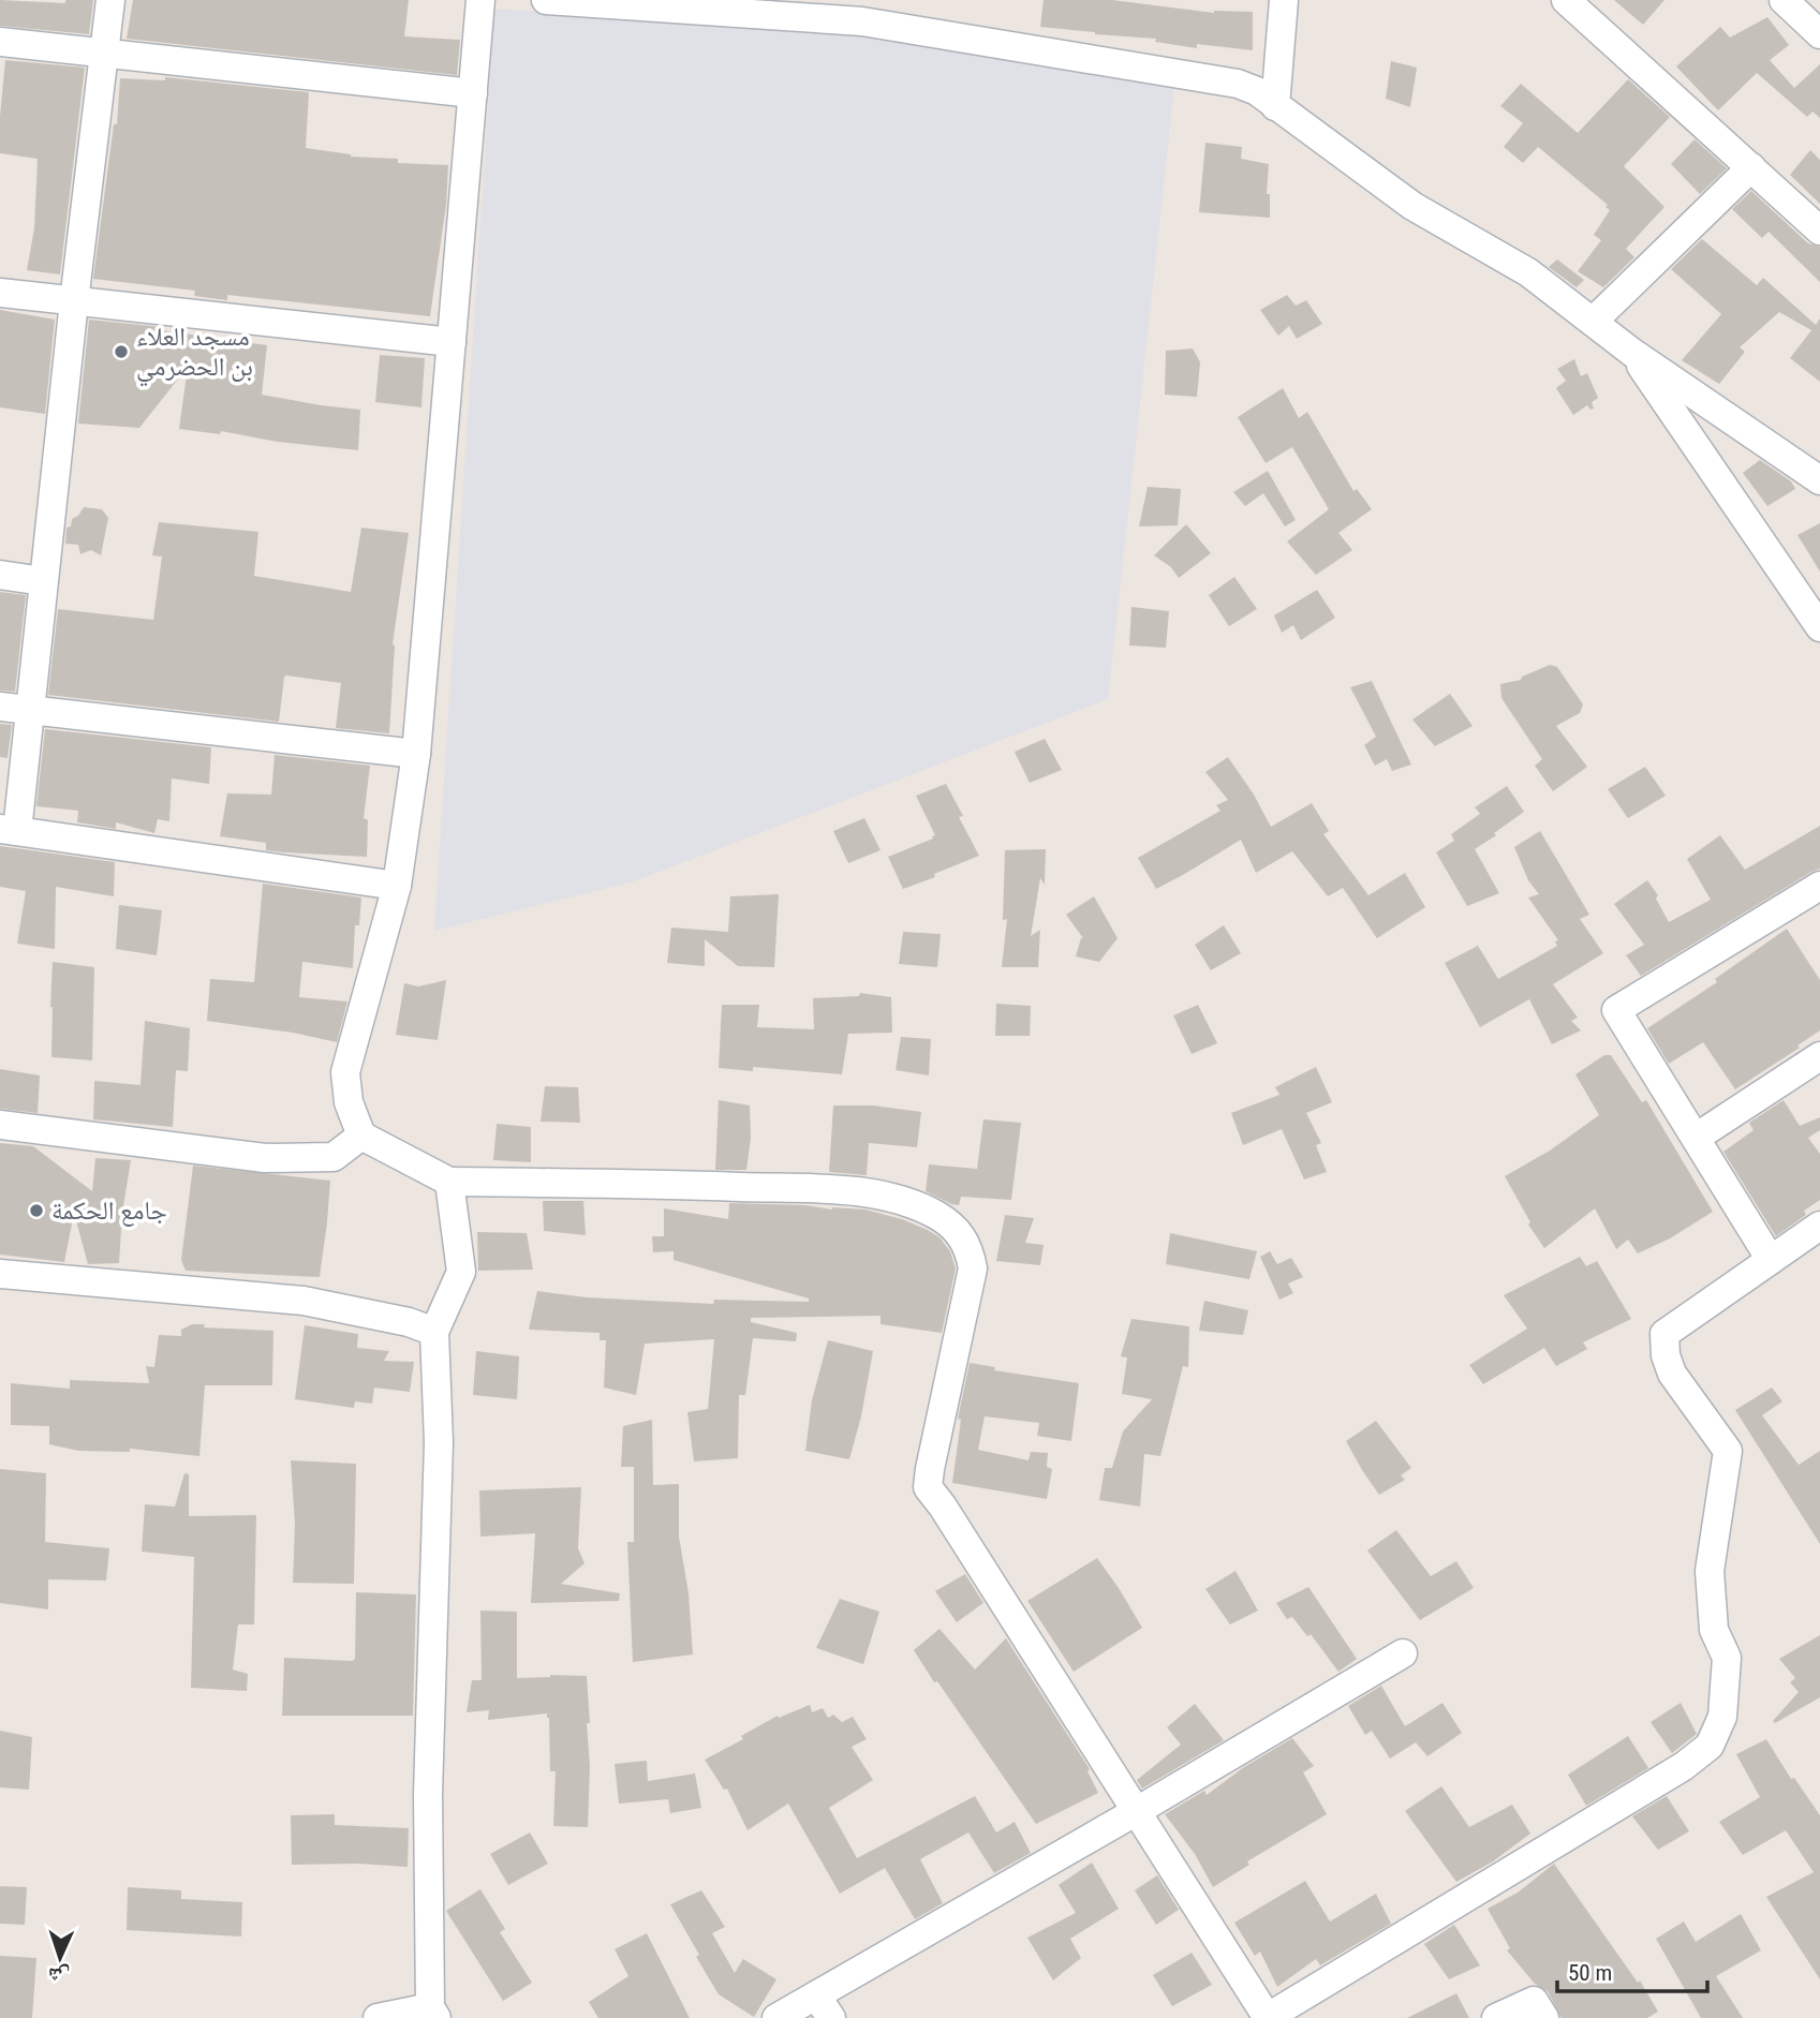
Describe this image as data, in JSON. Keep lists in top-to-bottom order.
{
  "places": ["مسجد العلاء بن الحضرمي", "جامع الحكمة"],
  "scale_bar": "50 m",
  "north": "bottom"
}
